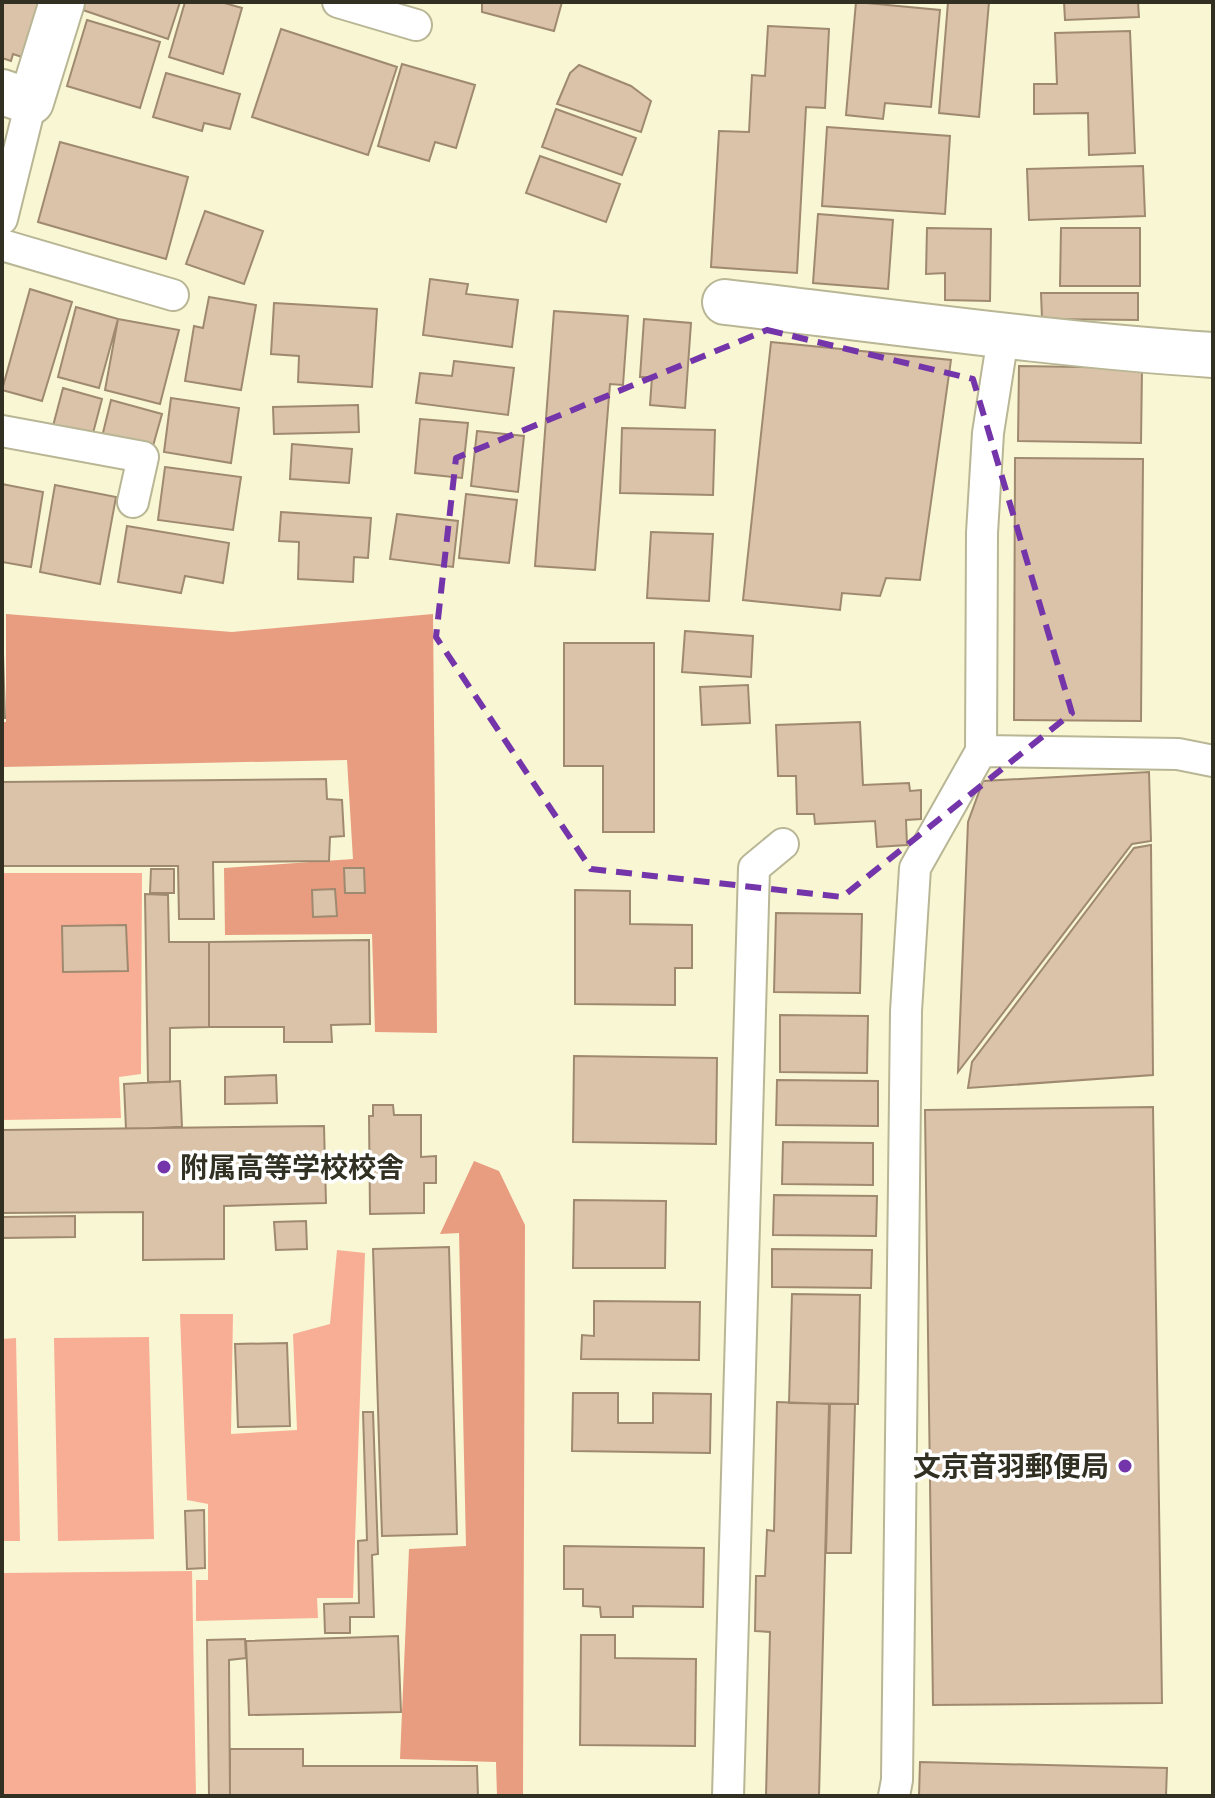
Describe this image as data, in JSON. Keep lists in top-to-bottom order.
{
  "places": ["附属高等学校校舎", "文京音羽郵便局"]
}
